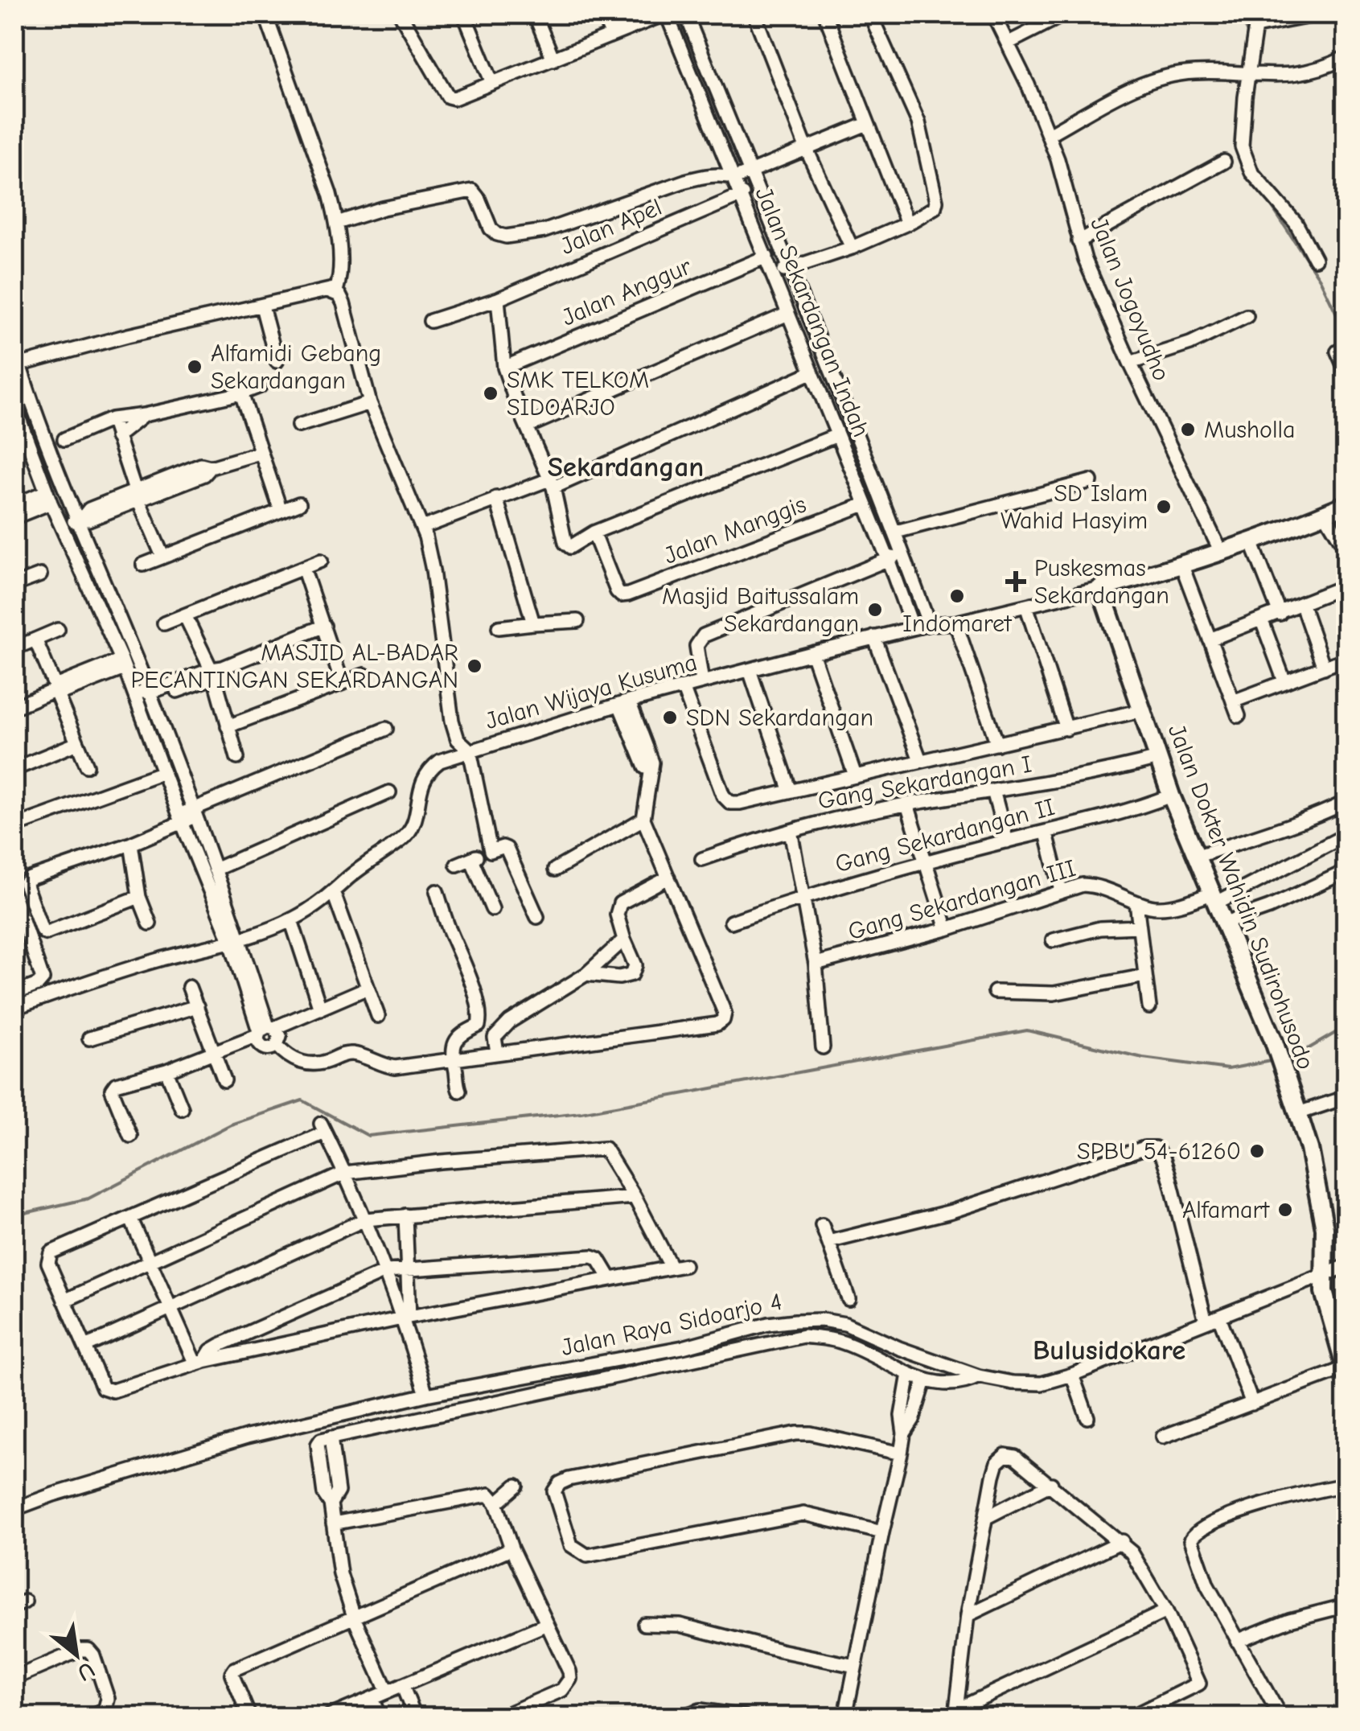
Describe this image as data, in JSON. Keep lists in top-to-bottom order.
{
  "streets": {
    "main road": ["Jalan Dokter Wahidin Sudirohusodo"],
    "street": [
      "Jalan Apel",
      "Jalan Anggur",
      "Jalan Jogoyudho",
      "Jalan Sekardangan Indah",
      "Jalan Manggis",
      "Jalan Wijaya Kusuma",
      "Gang Sekardangan I",
      "Gang Sekardangan II",
      "Gang Sekardangan III",
      "Jalan Raya Sidoarjo 4"
    ]
  },
  "crossings": [
    ["Jalan Apel", "Jalan Sekardangan Indah"],
    ["Jalan Anggur", "Jalan Sekardangan Indah"],
    ["Jalan Sekardangan Indah", "Jalan Manggis"],
    ["Jalan Sekardangan Indah", "Jalan Wijaya Kusuma"],
    ["Jalan Wijaya Kusuma", "Jalan Dokter Wahidin Sudirohusodo"],
    ["Gang Sekardangan I", "Jalan Dokter Wahidin Sudirohusodo"],
    ["Gang Sekardangan II", "Jalan Dokter Wahidin Sudirohusodo"],
    ["Jalan Dokter Wahidin Sudirohusodo", "Gang Sekardangan III"],
    ["Jalan Dokter Wahidin Sudirohusodo", "Jalan Raya Sidoarjo 4"]
  ],
  "districts": ["Sekardangan", "Bulusidokare"],
  "places": {
    "other": [
      "Alfamidi Gebang Sekardangan",
      "SMK TELKOM SIDOARJO",
      "Musholla",
      "SD Islam Wahid Hasyim",
      "Indomaret",
      "Masjid Baitussalam Sekardangan",
      "MASJID AL-BADAR PECANTINGAN SEKARDANGAN",
      "SDN Sekardangan",
      "SPBU 54-61260",
      "Alfamart"
    ],
    "health": ["Puskesmas Sekardangan"]
  },
  "north": "bottom right"
}
